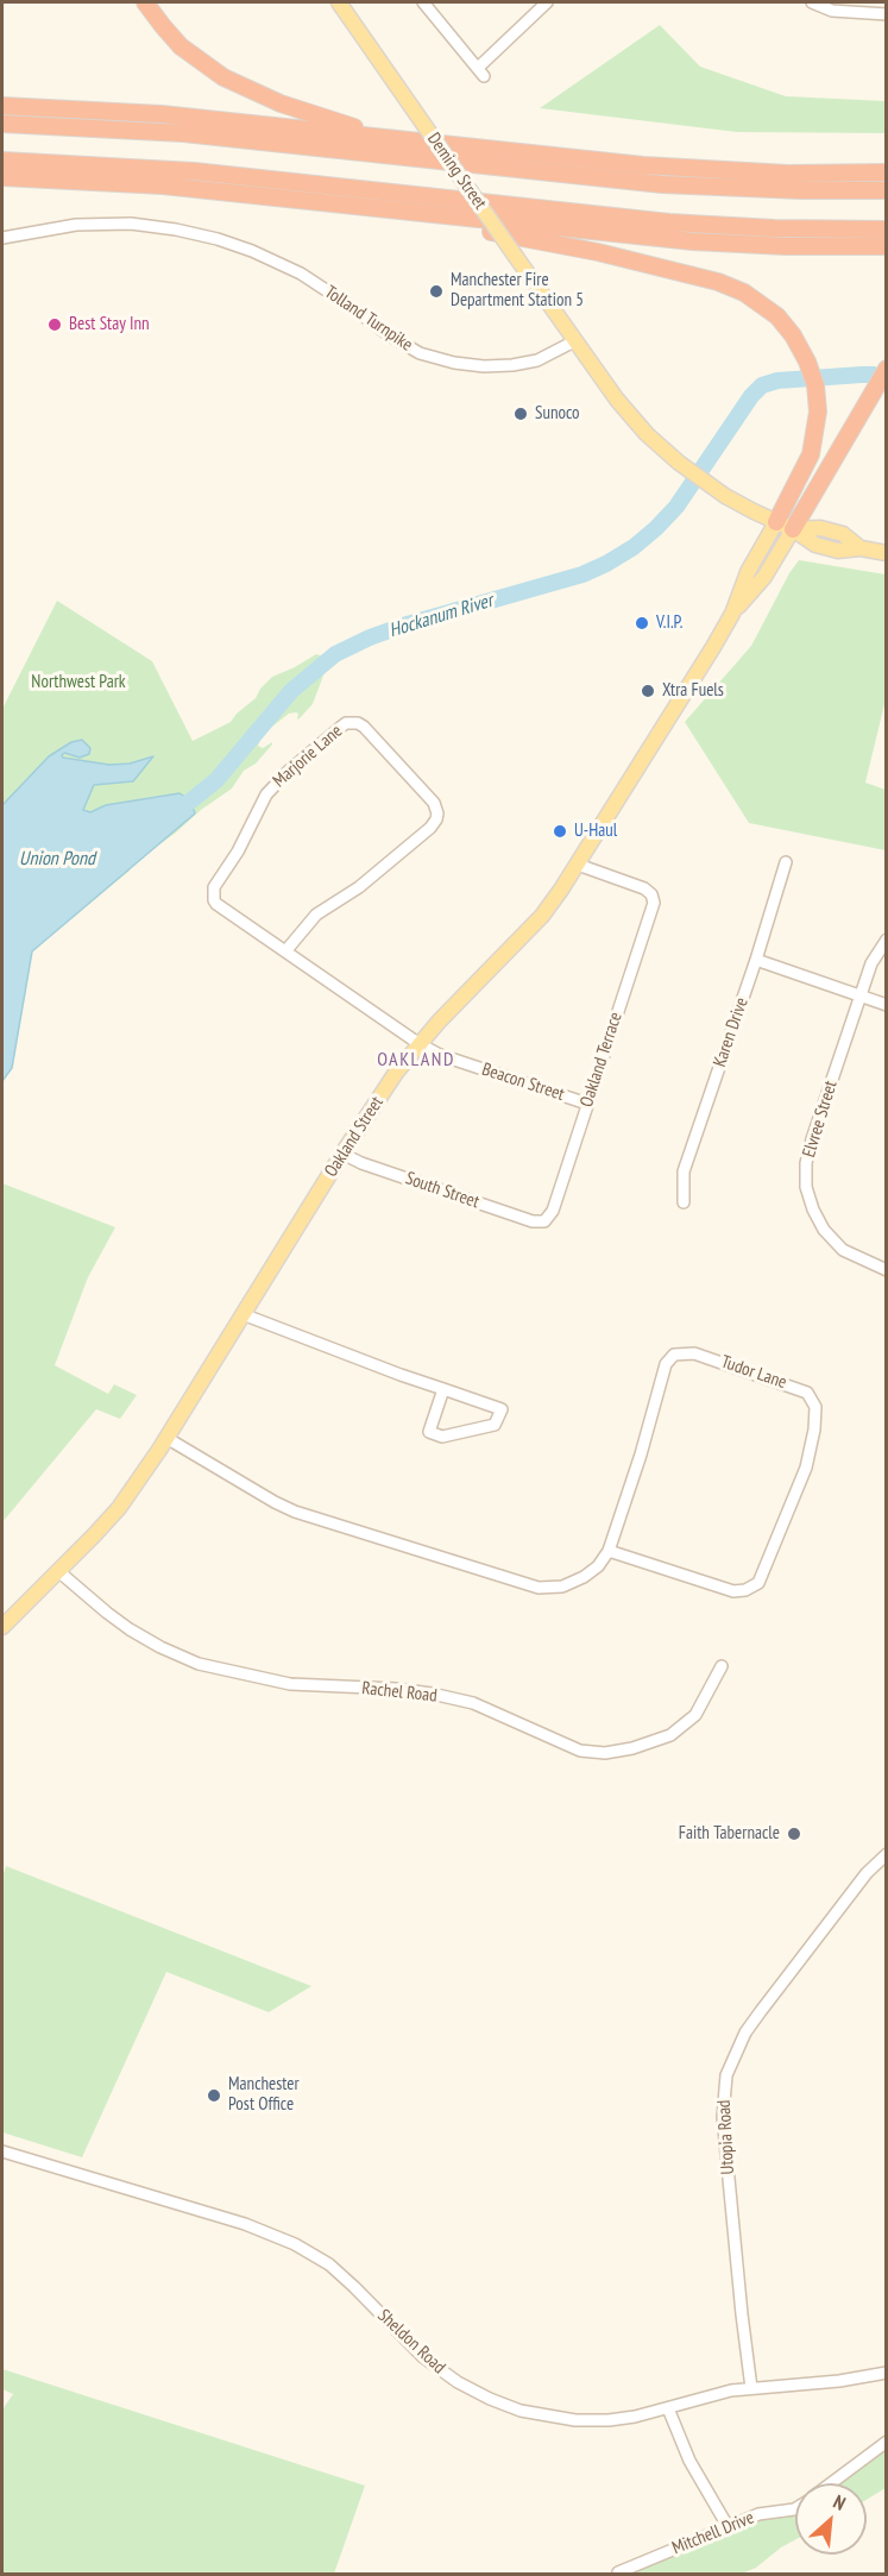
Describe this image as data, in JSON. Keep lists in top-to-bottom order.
{
  "streets": {
    "main road": ["Deming Street", "Oakland Street"],
    "street": [
      "Tolland Turnpike",
      "Marjorie Lane",
      "Karen Drive",
      "Oakland Terrace",
      "Beacon Street",
      "Elvree Street",
      "South Street",
      "Tudor Lane",
      "Rachel Road",
      "Utopia Road",
      "Sheldon Road",
      "Mitchell Drive"
    ]
  },
  "crossings": [
    ["Deming Street", "Tolland Turnpike"],
    ["Marjorie Lane", "Beacon Street"],
    ["Marjorie Lane", "Oakland Street"],
    ["Oakland Terrace", "Beacon Street"],
    ["Oakland Terrace", "Oakland Street"],
    ["Oakland Terrace", "South Street"],
    ["Beacon Street", "Oakland Street"],
    ["Oakland Street", "South Street"],
    ["Oakland Street", "Tudor Lane"],
    ["Oakland Street", "Rachel Road"],
    ["Utopia Road", "Sheldon Road"]
  ],
  "districts": ["OAKLAND"],
  "water": ["Hockanum River", "Union Pond"],
  "parks": ["Northwest Park"],
  "places": [
    "Manchester Fire Department Station 5",
    "Best Stay Inn",
    "Sunoco",
    "V.I.P.",
    "Xtra Fuels",
    "U-Haul",
    "Faith Tabernacle",
    "Manchester Post Office"
  ],
  "north": "top right"
}
